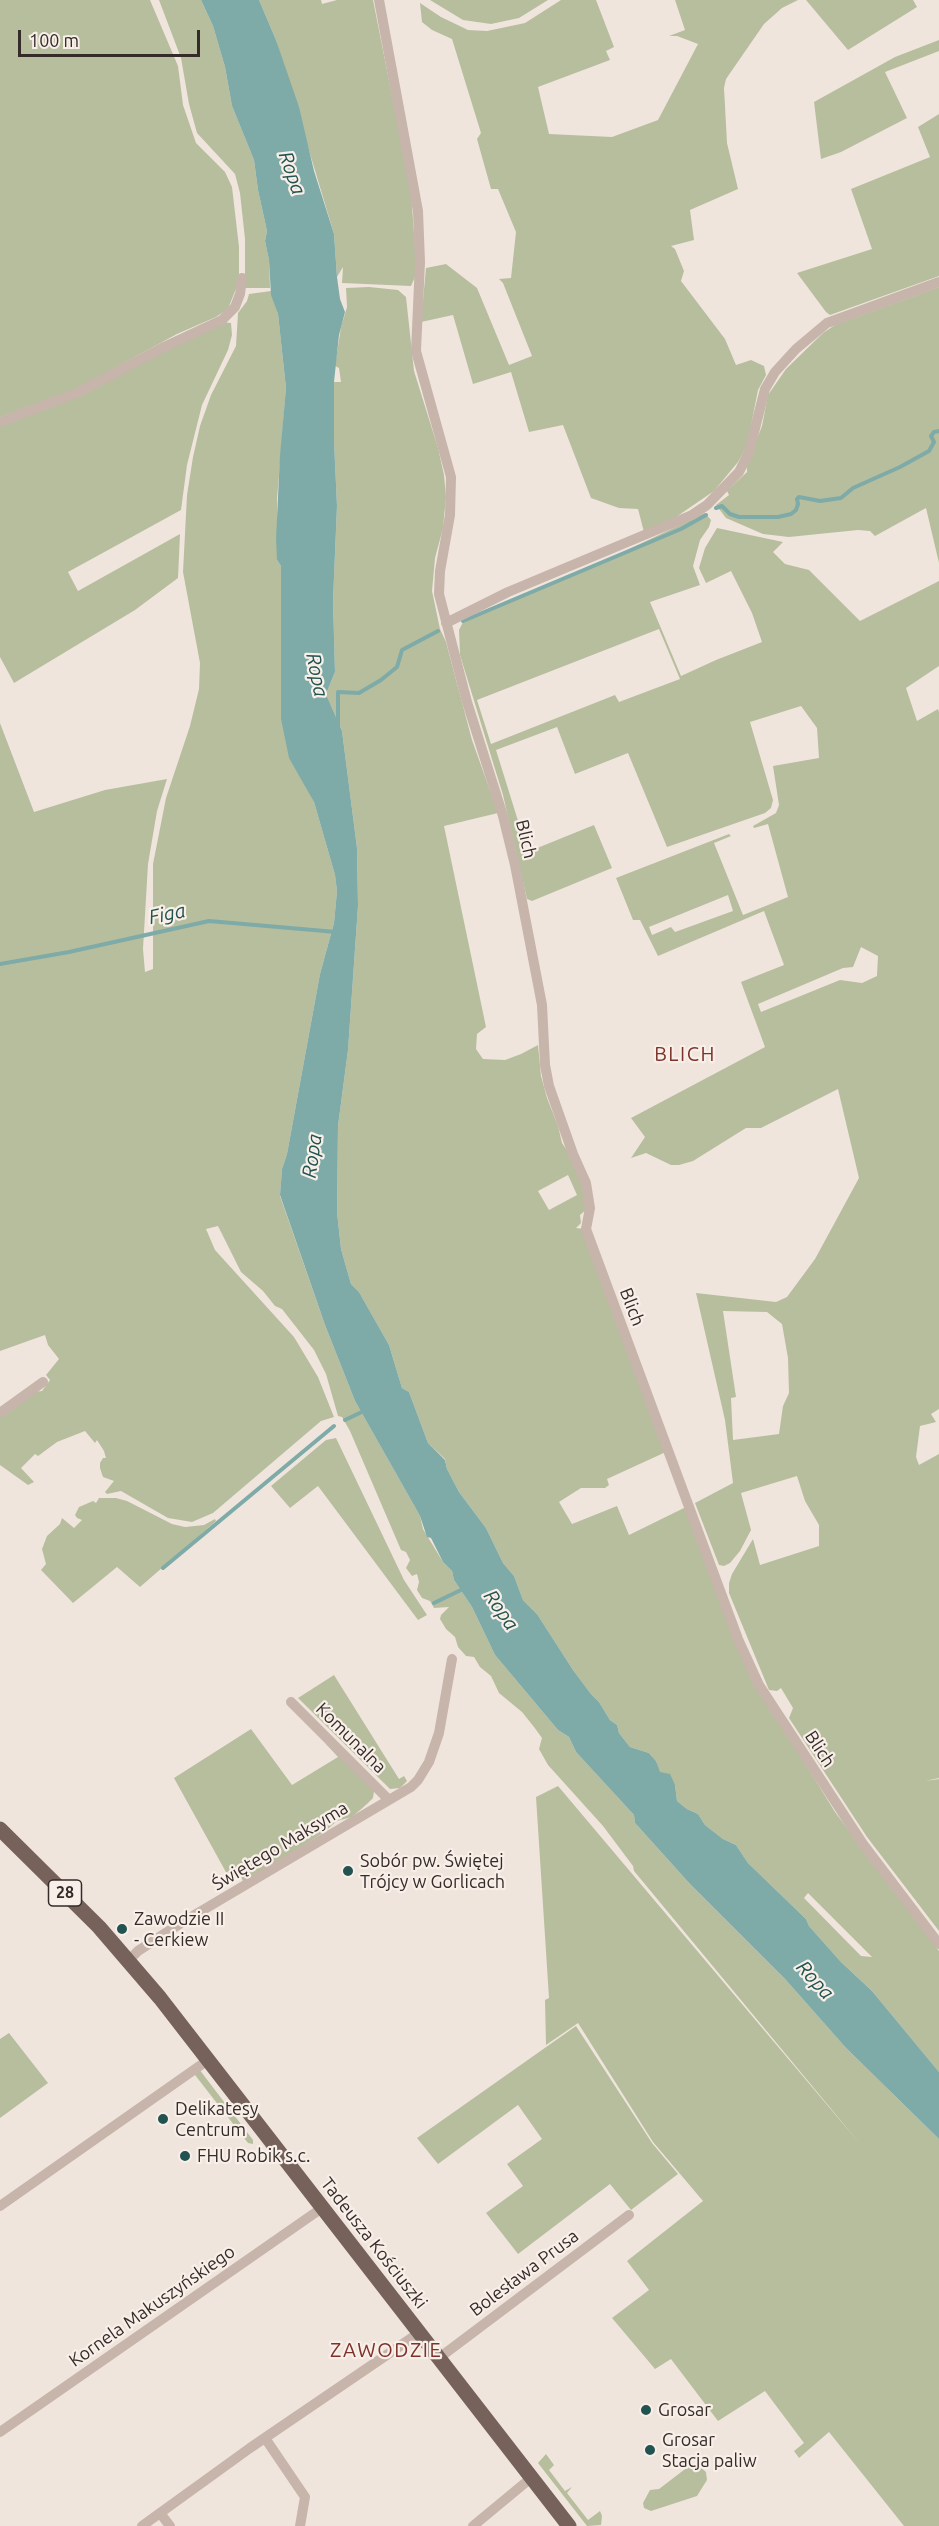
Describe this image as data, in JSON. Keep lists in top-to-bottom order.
{
  "streets": {
    "main road": ["28", "Tadeusza Kościuszki"],
    "street": [
      "Blich",
      "Komunalna",
      "Świętego Maksyma",
      "Bolesława Prusa",
      "Kornela Makuszyńskiego"
    ]
  },
  "crossings": [
    ["Komunalna", "Świętego Maksyma"],
    ["Świętego Maksyma", "Tadeusza Kościuszki"],
    ["Tadeusza Kościuszki", "Bolesława Prusa"],
    ["Tadeusza Kościuszki", "Kornela Makuszyńskiego"]
  ],
  "districts": ["BLICH", "ZAWODZIE"],
  "water": ["Ropa", "Figa"],
  "places": [
    "Sobór pw. Świętej Trójcy w Gorlicach",
    "Zawodzie II - Cerkiew",
    "Delikatesy Centrum",
    "FHU Robik s.c.",
    "Grosar",
    "Grosar Stacja paliw"
  ],
  "scale_bar": "100 m"
}
